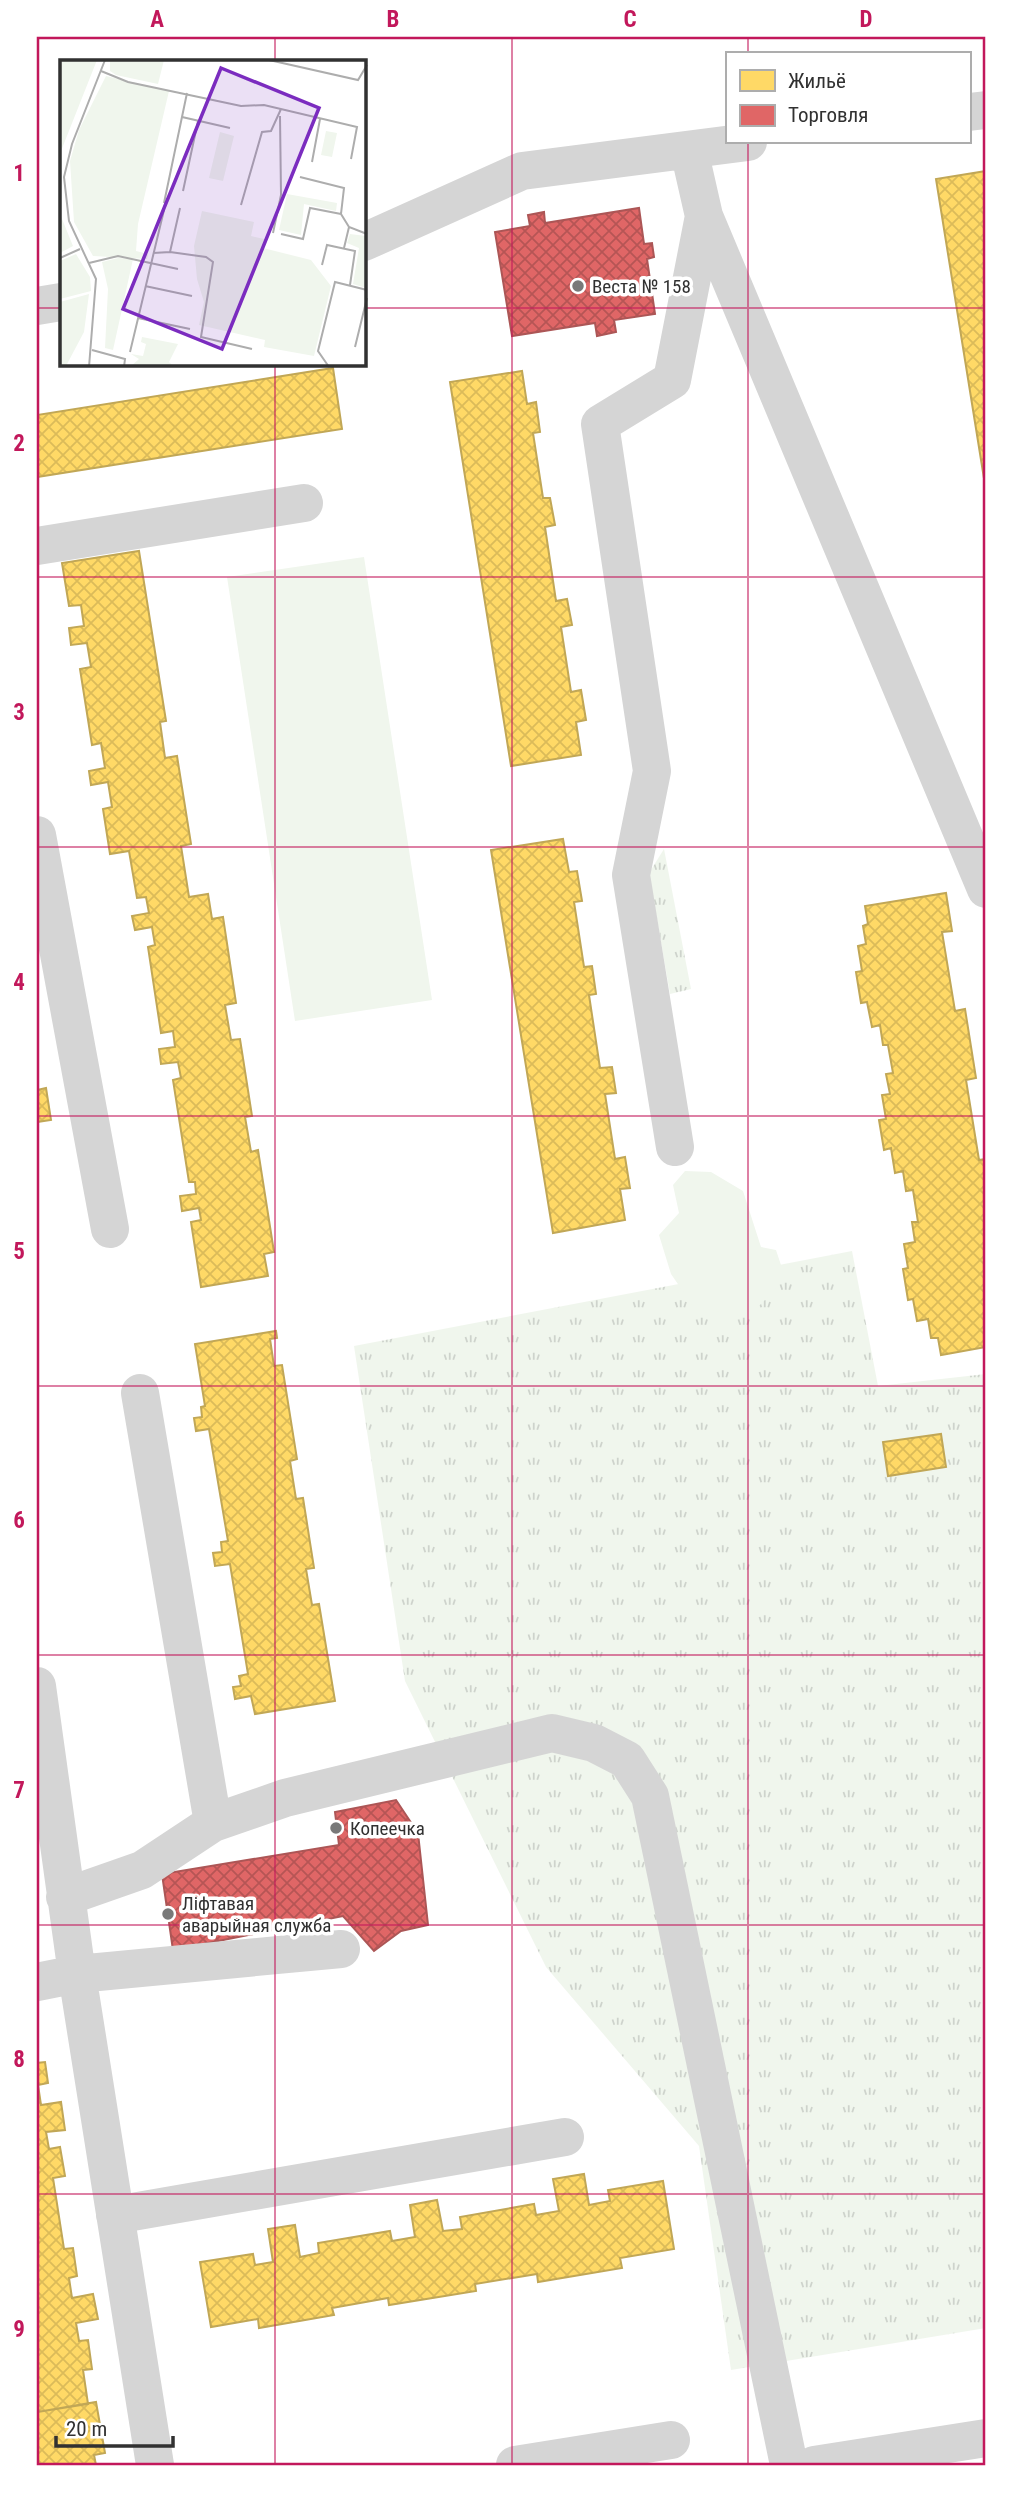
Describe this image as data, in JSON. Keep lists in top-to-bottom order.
{
  "places": ["Веста № 158", "Копеечка", "Ліфтавая аварыйная служба"],
  "legend": ["Жильё", "Торговля"],
  "scale_bar": "20 m",
  "grid": {
    "columns": [
      "A",
      "B",
      "C",
      "D"
    ],
    "rows": [
      "1",
      "2",
      "3",
      "4",
      "5",
      "6",
      "7",
      "8",
      "9"
    ]
  }
}
